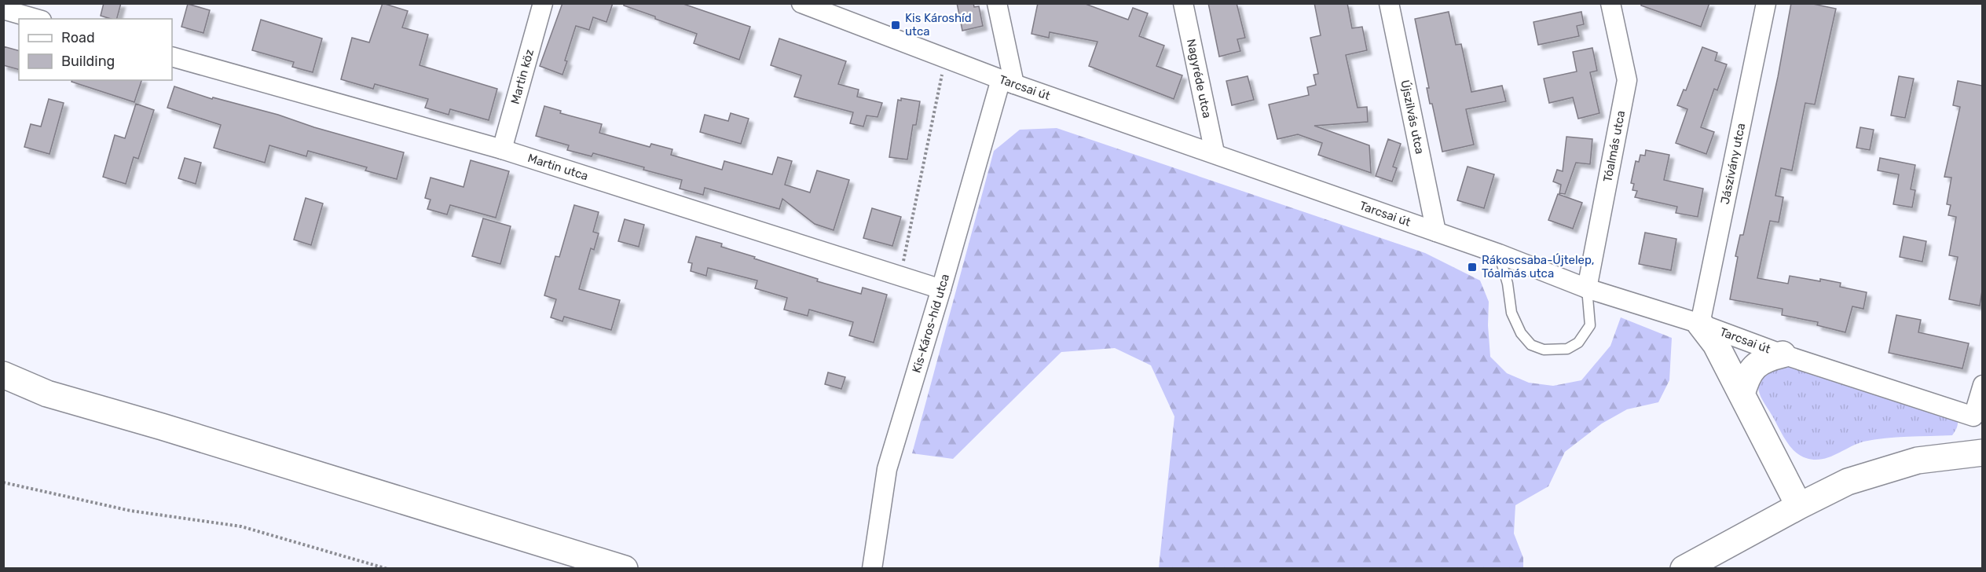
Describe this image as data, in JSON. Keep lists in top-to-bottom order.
{
  "streets": {
    "street": [
      "Martin köz",
      "Nagyréde utca",
      "Tarcsai út",
      "Újszilvás utca",
      "Tóalmás utca",
      "Jászivány utca",
      "Martin utca",
      "Kis-Káros-híd utca"
    ]
  },
  "crossings": [
    ["Martin köz", "Martin utca"],
    ["Nagyréde utca", "Tarcsai út"],
    ["Tarcsai út", "Újszilvás utca"],
    ["Tarcsai út", "Tóalmás utca"],
    ["Tarcsai út", "Jászivány utca"],
    ["Tarcsai út", "Kis-Káros-híd utca"],
    ["Martin utca", "Kis-Káros-híd utca"]
  ],
  "places": {
    "transit": ["Kis Károshíd utca", "Rákoscsaba-Újtelep, Tóalmás utca"]
  },
  "legend": ["Road", "Building"]
}
